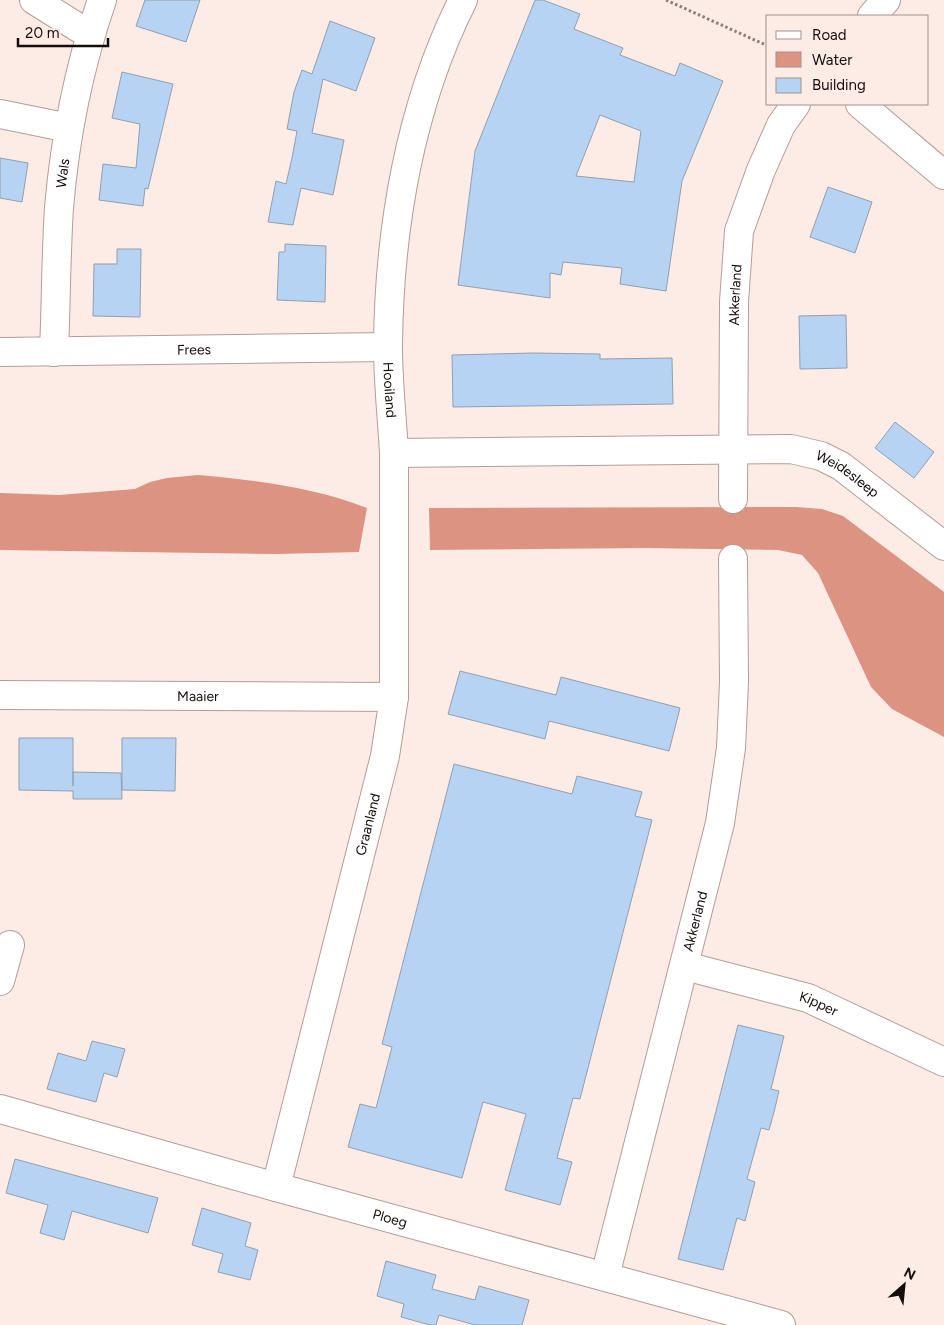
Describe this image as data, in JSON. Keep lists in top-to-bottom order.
{
  "streets": {
    "street": [
      "Wals",
      "Akkerland",
      "Frees",
      "Hooiland",
      "Weidesleep",
      "Maaier",
      "Graanland",
      "Kipper",
      "Ploeg"
    ]
  },
  "crossings": [
    ["Wals", "Frees"],
    ["Akkerland", "Weidesleep"],
    ["Akkerland", "Kipper"],
    ["Akkerland", "Ploeg"],
    ["Frees", "Hooiland"],
    ["Hooiland", "Graanland"],
    ["Maaier", "Graanland"],
    ["Graanland", "Ploeg"]
  ],
  "legend": ["Road", "Water", "Building"],
  "scale_bar": "20 m",
  "north": "top right"
}
